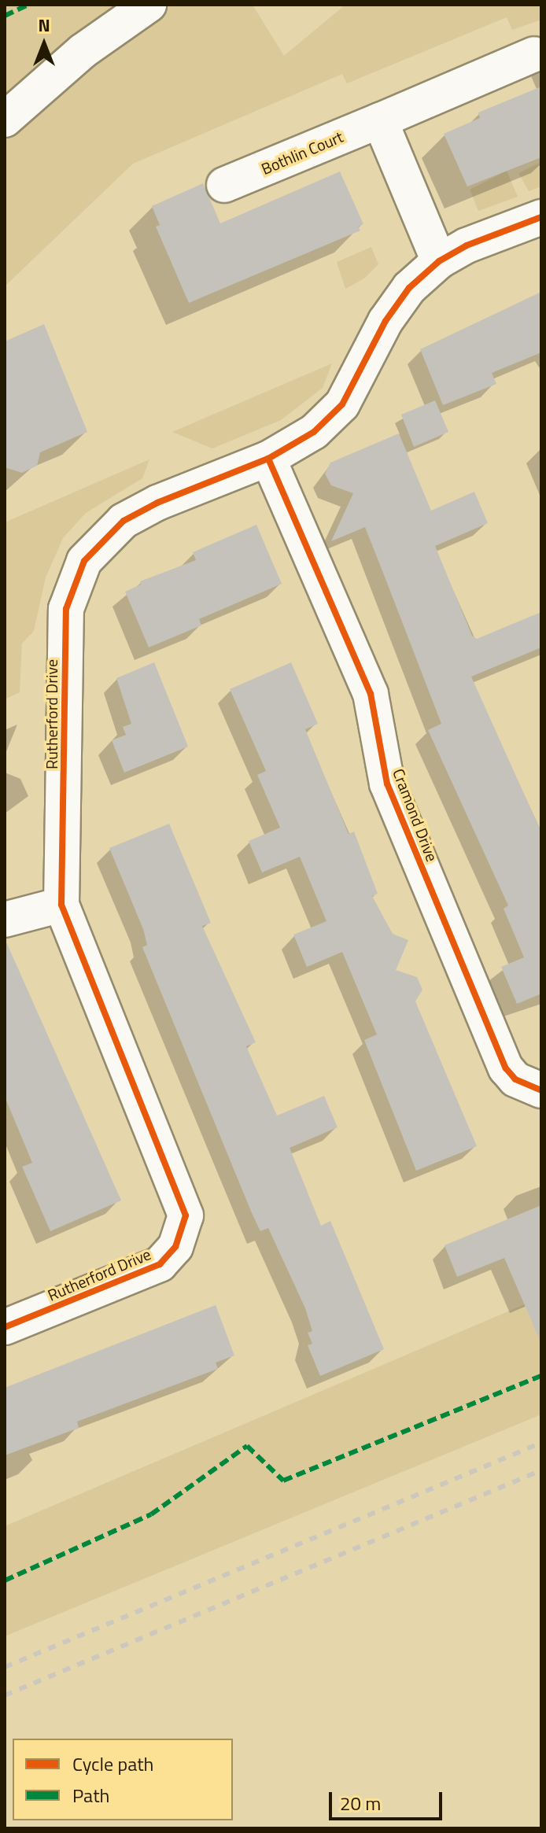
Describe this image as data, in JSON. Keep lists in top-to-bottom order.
{
  "streets": {
    "street": ["Bothlin Court", "Rutherford Drive", "Cramond Drive"]
  },
  "crossings": [
    ["Rutherford Drive", "Cramond Drive"]
  ],
  "legend": ["Cycle path", "Path"],
  "scale_bar": "20 m",
  "north": "top"
}
